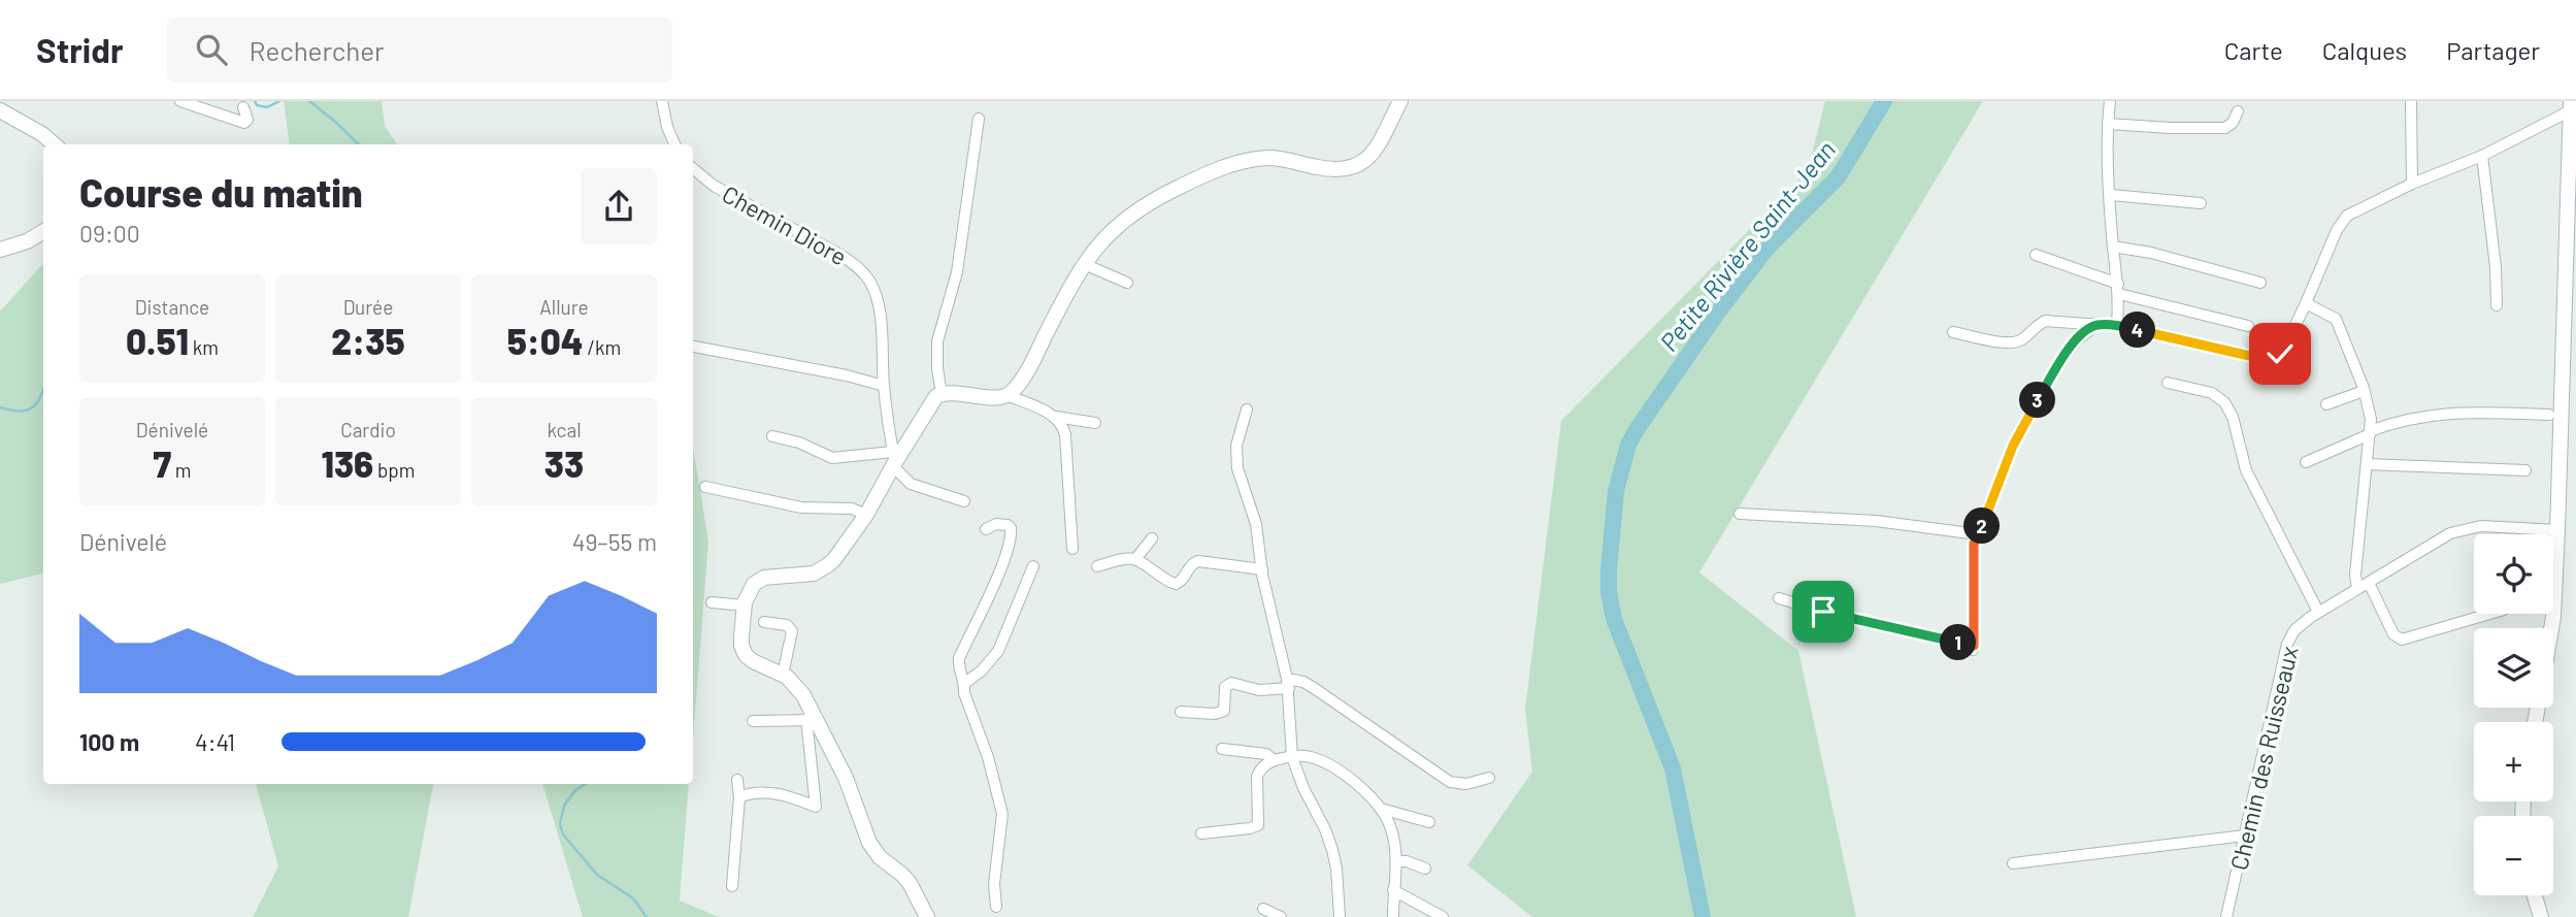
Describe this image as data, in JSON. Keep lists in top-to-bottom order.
{
  "streets": {
    "street": ["Chemin Diore", "Chemin des Ruisseaux"]
  },
  "water": ["Petite Rivière Saint-Jean"],
  "page": {
    "header": "Stridr",
    "search": "Rechercher",
    "nav": ["Carte", "Calques", "Partager"],
    "heading": ["Course du matin", "09:00"],
    "stats": [
      ["Distance", "0.51 km"],
      ["Durée", "2:35"],
      ["Allure", "5:04 /km"],
      ["Dénivelé", "7 m"],
      ["Cardio", "136 bpm"],
      ["kcal", "33"]
    ],
    "pins": [
      "4",
      "3",
      "2",
      "1"
    ],
    "chart": ["Dénivelé", "49–55 m"],
    "map_buttons": ["+", "−"],
    "list": [
      {
        "name": "100 m",
        "note": "4:41"
      }
    ]
  }
}
